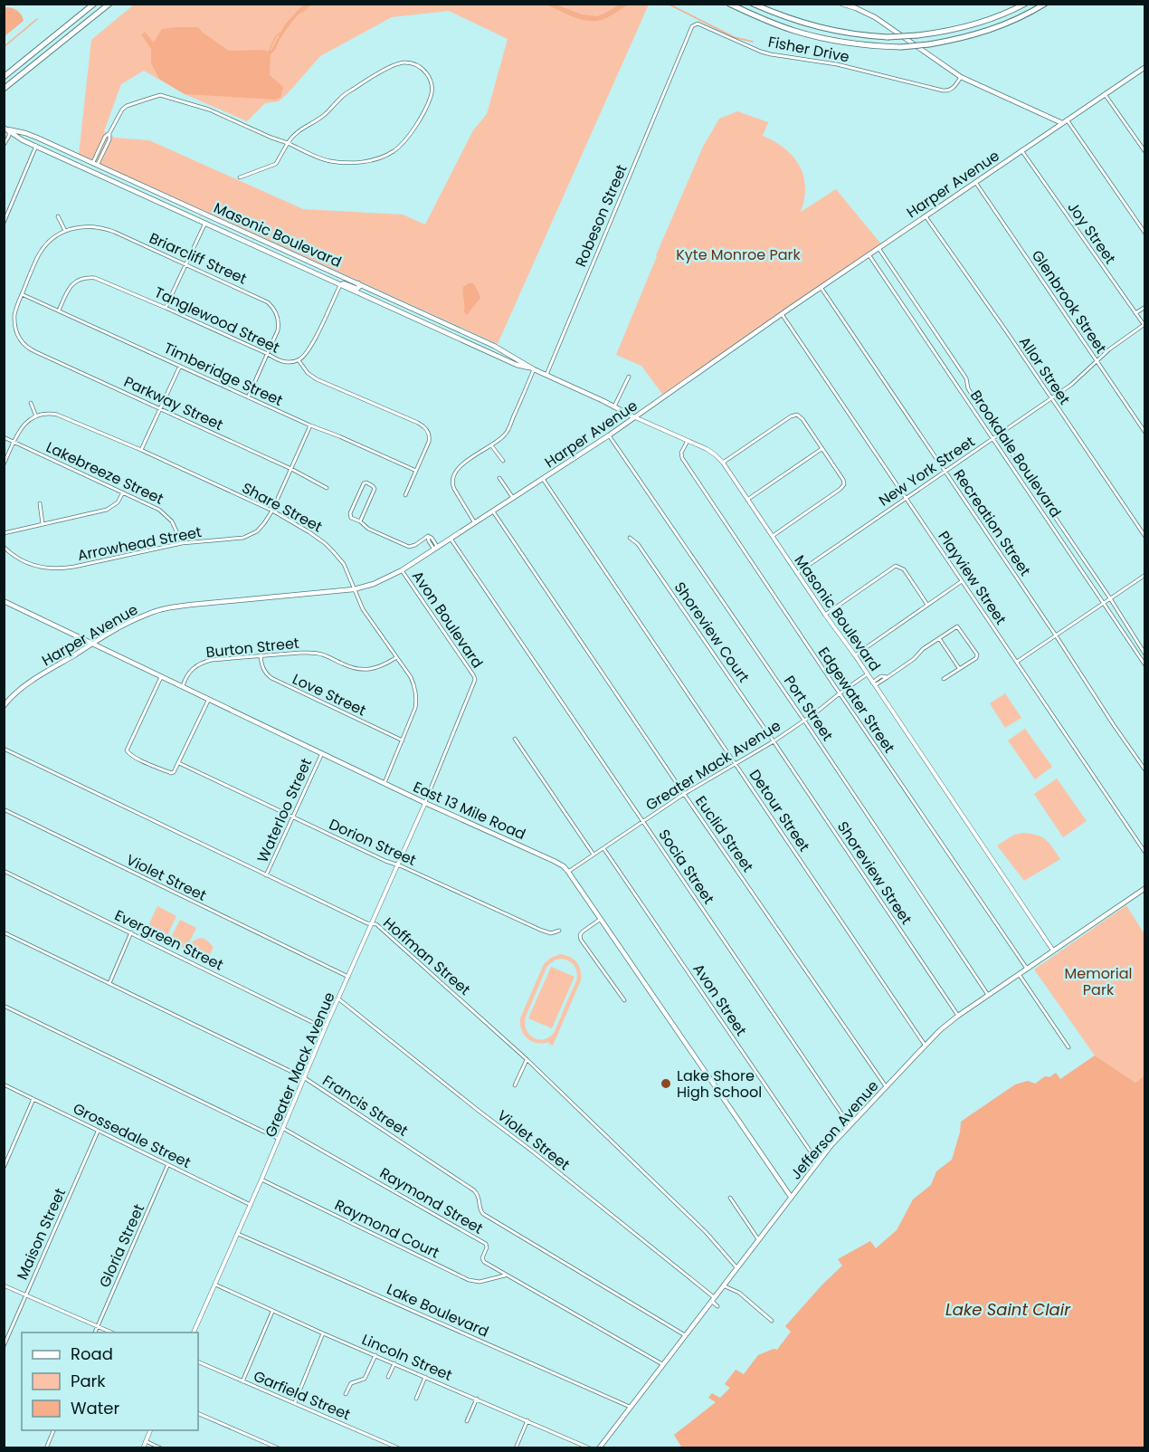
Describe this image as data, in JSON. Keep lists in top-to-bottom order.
{
  "streets": {
    "main road": [
      "Harper Avenue",
      "Masonic Boulevard",
      "East 13 Mile Road",
      "Jefferson Avenue"
    ],
    "street": [
      "Fisher Drive",
      "Robeson Street",
      "Joy Street",
      "Briarcliff Street",
      "Glenbrook Street",
      "Tanglewood Street",
      "Allor Street",
      "Timberidge Street",
      "Parkway Street",
      "Brookdale Boulevard",
      "New York Street",
      "Lakebreeze Street",
      "Share Street",
      "Recreation Street",
      "Arrowhead Street",
      "Playview Street",
      "Avon Boulevard",
      "Shoreview Court",
      "Burton Street",
      "Love Street",
      "Edgewater Street",
      "Port Street",
      "Greater Mack Avenue",
      "Waterloo Street",
      "Detour Street",
      "Euclid Street",
      "Dorion Street",
      "Socia Street",
      "Shoreview Street",
      "Violet Street",
      "Evergreen Street",
      "Hoffman Street",
      "Avon Street",
      "Francis Street",
      "Grossedale Street",
      "Raymond Street",
      "Raymond Court",
      "Maison Street",
      "Gloria Street",
      "Lake Boulevard",
      "Lincoln Street",
      "Garfield Street"
    ]
  },
  "crossings": [
    ["Fisher Drive", "Robeson Street"],
    ["Harper Avenue", "Joy Street"],
    ["Harper Avenue", "Masonic Boulevard"],
    ["Harper Avenue", "Glenbrook Street"],
    ["Harper Avenue", "Allor Street"],
    ["Harper Avenue", "Brookdale Boulevard"],
    ["Harper Avenue", "Share Street"],
    ["Harper Avenue", "Recreation Street"],
    ["Harper Avenue", "Playview Street"],
    ["Harper Avenue", "Avon Boulevard"],
    ["Harper Avenue", "Port Street"],
    ["Harper Avenue", "East 13 Mile Road"],
    ["Harper Avenue", "Detour Street"],
    ["Harper Avenue", "Euclid Street"],
    ["Harper Avenue", "Socia Street"],
    ["Robeson Street", "Masonic Boulevard"],
    ["Joy Street", "New York Street"],
    ["Masonic Boulevard", "New York Street"],
    ["Masonic Boulevard", "Edgewater Street"],
    ["Masonic Boulevard", "Greater Mack Avenue"],
    ["Masonic Boulevard", "Jefferson Avenue"],
    ["Briarcliff Street", "Tanglewood Street"],
    ["Briarcliff Street", "Timberidge Street"],
    ["Glenbrook Street", "New York Street"],
    ["Tanglewood Street", "Timberidge Street"],
    ["Allor Street", "New York Street"],
    ["Timberidge Street", "Parkway Street"],
    ["Timberidge Street", "Arrowhead Street"],
    ["Parkway Street", "Arrowhead Street"],
    ["Brookdale Boulevard", "New York Street"],
    ["New York Street", "Recreation Street"],
    ["New York Street", "Playview Street"],
    ["Lakebreeze Street", "Arrowhead Street"],
    ["Share Street", "Arrowhead Street"],
    ["Share Street", "Burton Street"],
    ["Share Street", "Love Street"],
    ["Share Street", "East 13 Mile Road"],
    ["Avon Boulevard", "Greater Mack Avenue"],
    ["Avon Boulevard", "East 13 Mile Road"],
    ["Shoreview Court", "Greater Mack Avenue"],
    ["Shoreview Court", "Shoreview Street"],
    ["Burton Street", "Love Street"],
    ["Burton Street", "East 13 Mile Road"],
    ["Edgewater Street", "Greater Mack Avenue"],
    ["Edgewater Street", "Jefferson Avenue"],
    ["Port Street", "Greater Mack Avenue"],
    ["Port Street", "Jefferson Avenue"],
    ["Greater Mack Avenue", "East 13 Mile Road"],
    ["Greater Mack Avenue", "Detour Street"],
    ["Greater Mack Avenue", "Euclid Street"],
    ["Greater Mack Avenue", "Dorion Street"],
    ["Greater Mack Avenue", "Socia Street"],
    ["Greater Mack Avenue", "Shoreview Street"],
    ["Greater Mack Avenue", "Violet Street"],
    ["Greater Mack Avenue", "Evergreen Street"],
    ["Greater Mack Avenue", "Hoffman Street"],
    ["Greater Mack Avenue", "Avon Street"],
    ["Greater Mack Avenue", "Francis Street"],
    ["Greater Mack Avenue", "Grossedale Street"],
    ["Greater Mack Avenue", "Raymond Street"],
    ["Greater Mack Avenue", "Raymond Court"],
    ["Greater Mack Avenue", "Lake Boulevard"],
    ["Greater Mack Avenue", "Lincoln Street"],
    ["Waterloo Street", "East 13 Mile Road"],
    ["Waterloo Street", "Dorion Street"],
    ["Waterloo Street", "Hoffman Street"],
    ["East 13 Mile Road", "Jefferson Avenue"],
    ["Detour Street", "Jefferson Avenue"],
    ["Euclid Street", "Jefferson Avenue"],
    ["Socia Street", "Jefferson Avenue"],
    ["Shoreview Street", "Jefferson Avenue"],
    ["Violet Street", "Jefferson Avenue"],
    ["Hoffman Street", "Jefferson Avenue"],
    ["Avon Street", "Jefferson Avenue"],
    ["Francis Street", "Jefferson Avenue"],
    ["Jefferson Avenue", "Raymond Street"],
    ["Jefferson Avenue", "Lake Boulevard"],
    ["Grossedale Street", "Maison Street"],
    ["Grossedale Street", "Gloria Street"],
    ["Raymond Street", "Raymond Court"]
  ],
  "water": ["Lake Saint Clair"],
  "parks": ["Kyte Monroe Park", "Memorial Park"],
  "places": ["Lake Shore High School"],
  "legend": ["Road", "Park", "Water"]
}
